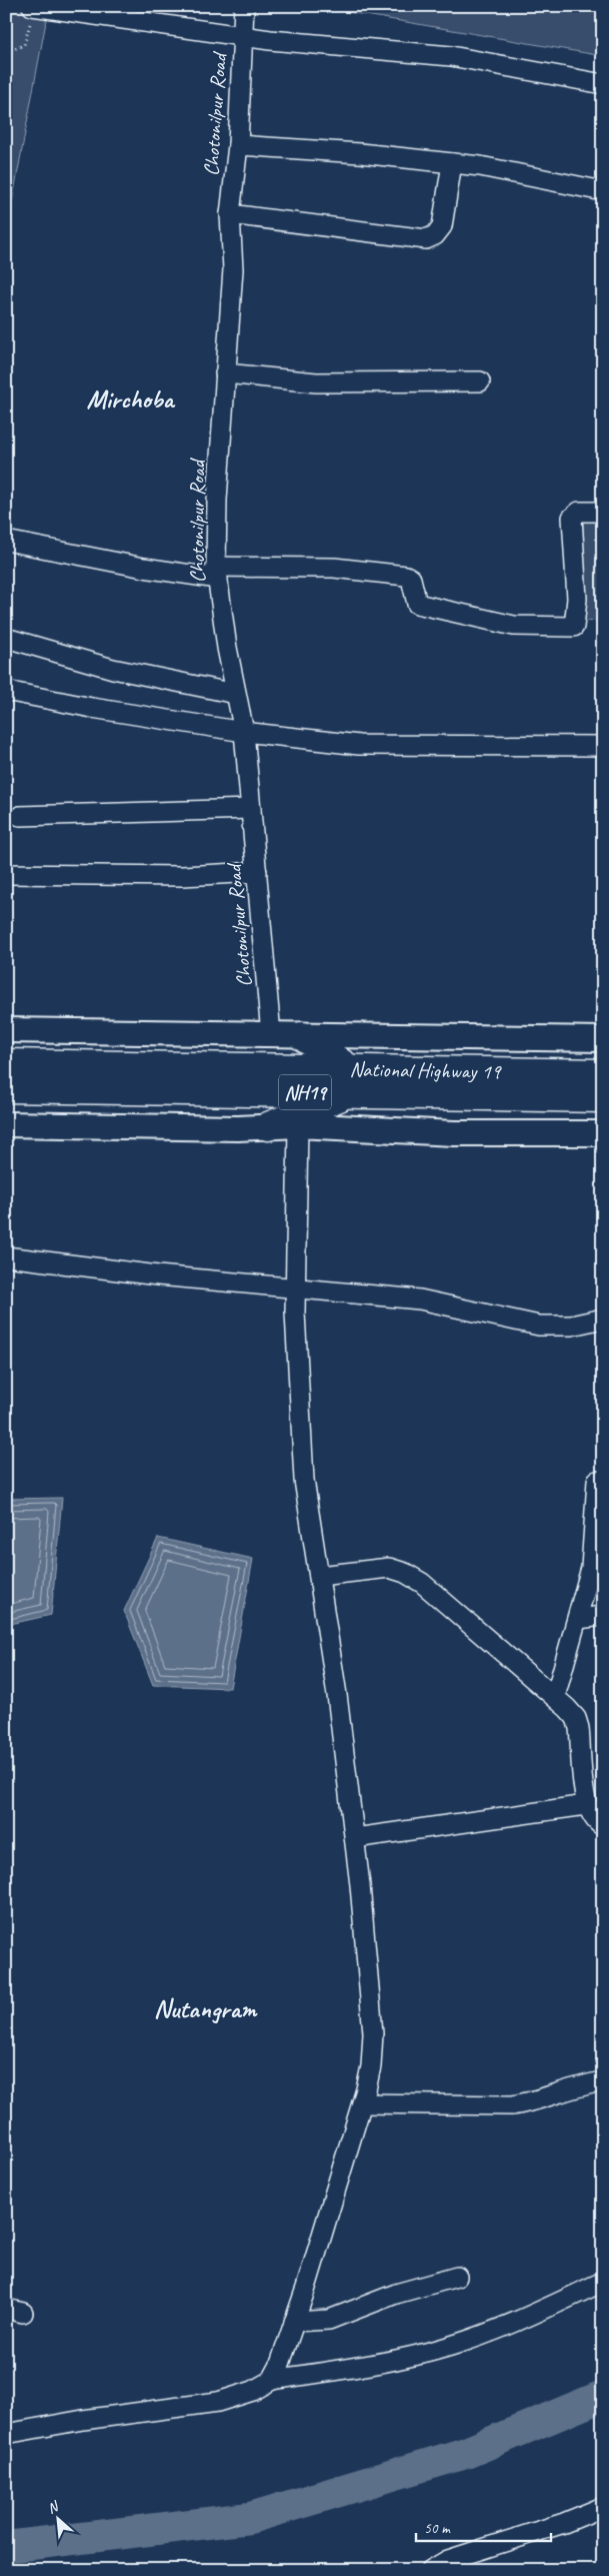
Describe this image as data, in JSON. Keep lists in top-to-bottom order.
{
  "streets": {
    "highway": ["National Highway 19", "NH19"],
    "street": ["Chotonilpur Road"]
  },
  "crossings": [
    ["National Highway 19", "NH19"]
  ],
  "districts": ["Mirchoba", "Nutangram"],
  "scale_bar": "50 m",
  "north": "top left"
}
